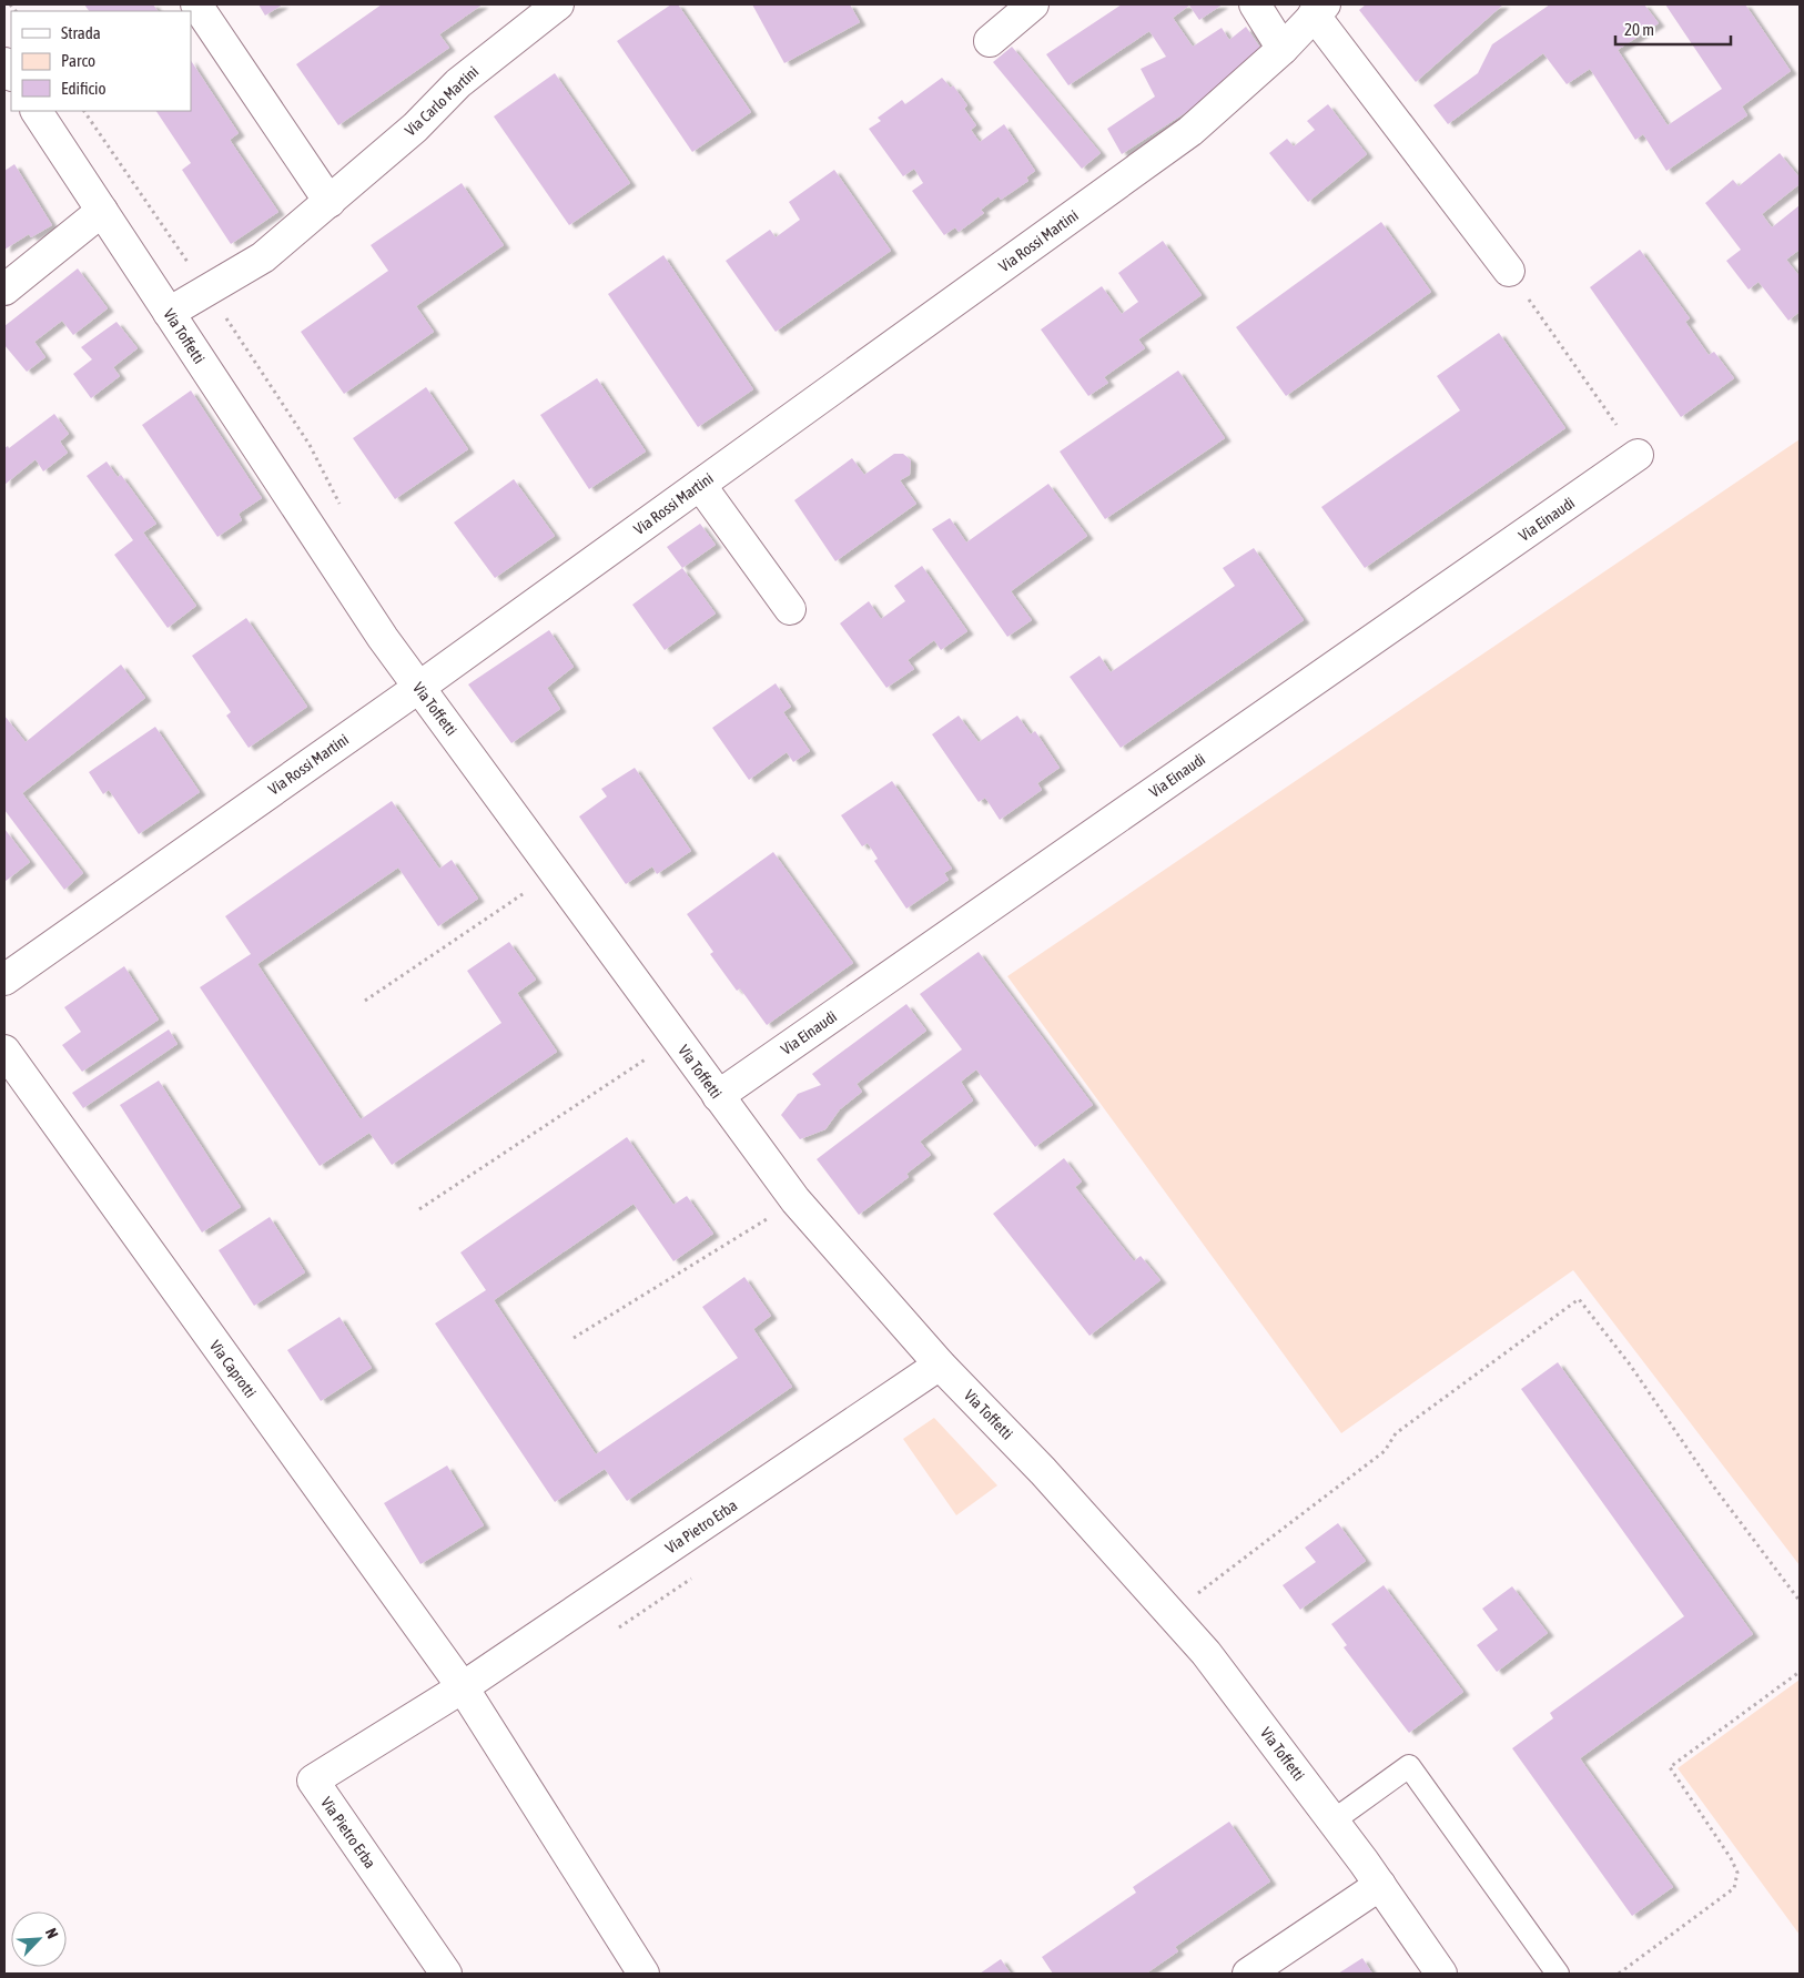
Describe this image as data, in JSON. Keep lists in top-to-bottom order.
{
  "streets": {
    "street": [
      "Via Carlo Martini",
      "Via Rossi Martini",
      "Via Toffetti",
      "Via Einaudi",
      "Via Caprotti",
      "Via Pietro Erba"
    ]
  },
  "crossings": [
    ["Via Carlo Martini", "Via Toffetti"],
    ["Via Rossi Martini", "Via Toffetti"],
    ["Via Toffetti", "Via Einaudi"],
    ["Via Toffetti", "Via Pietro Erba"],
    ["Via Caprotti", "Via Pietro Erba"]
  ],
  "legend": ["Strada", "Parco", "Edificio"],
  "scale_bar": "20 m",
  "north": "top right"
}
